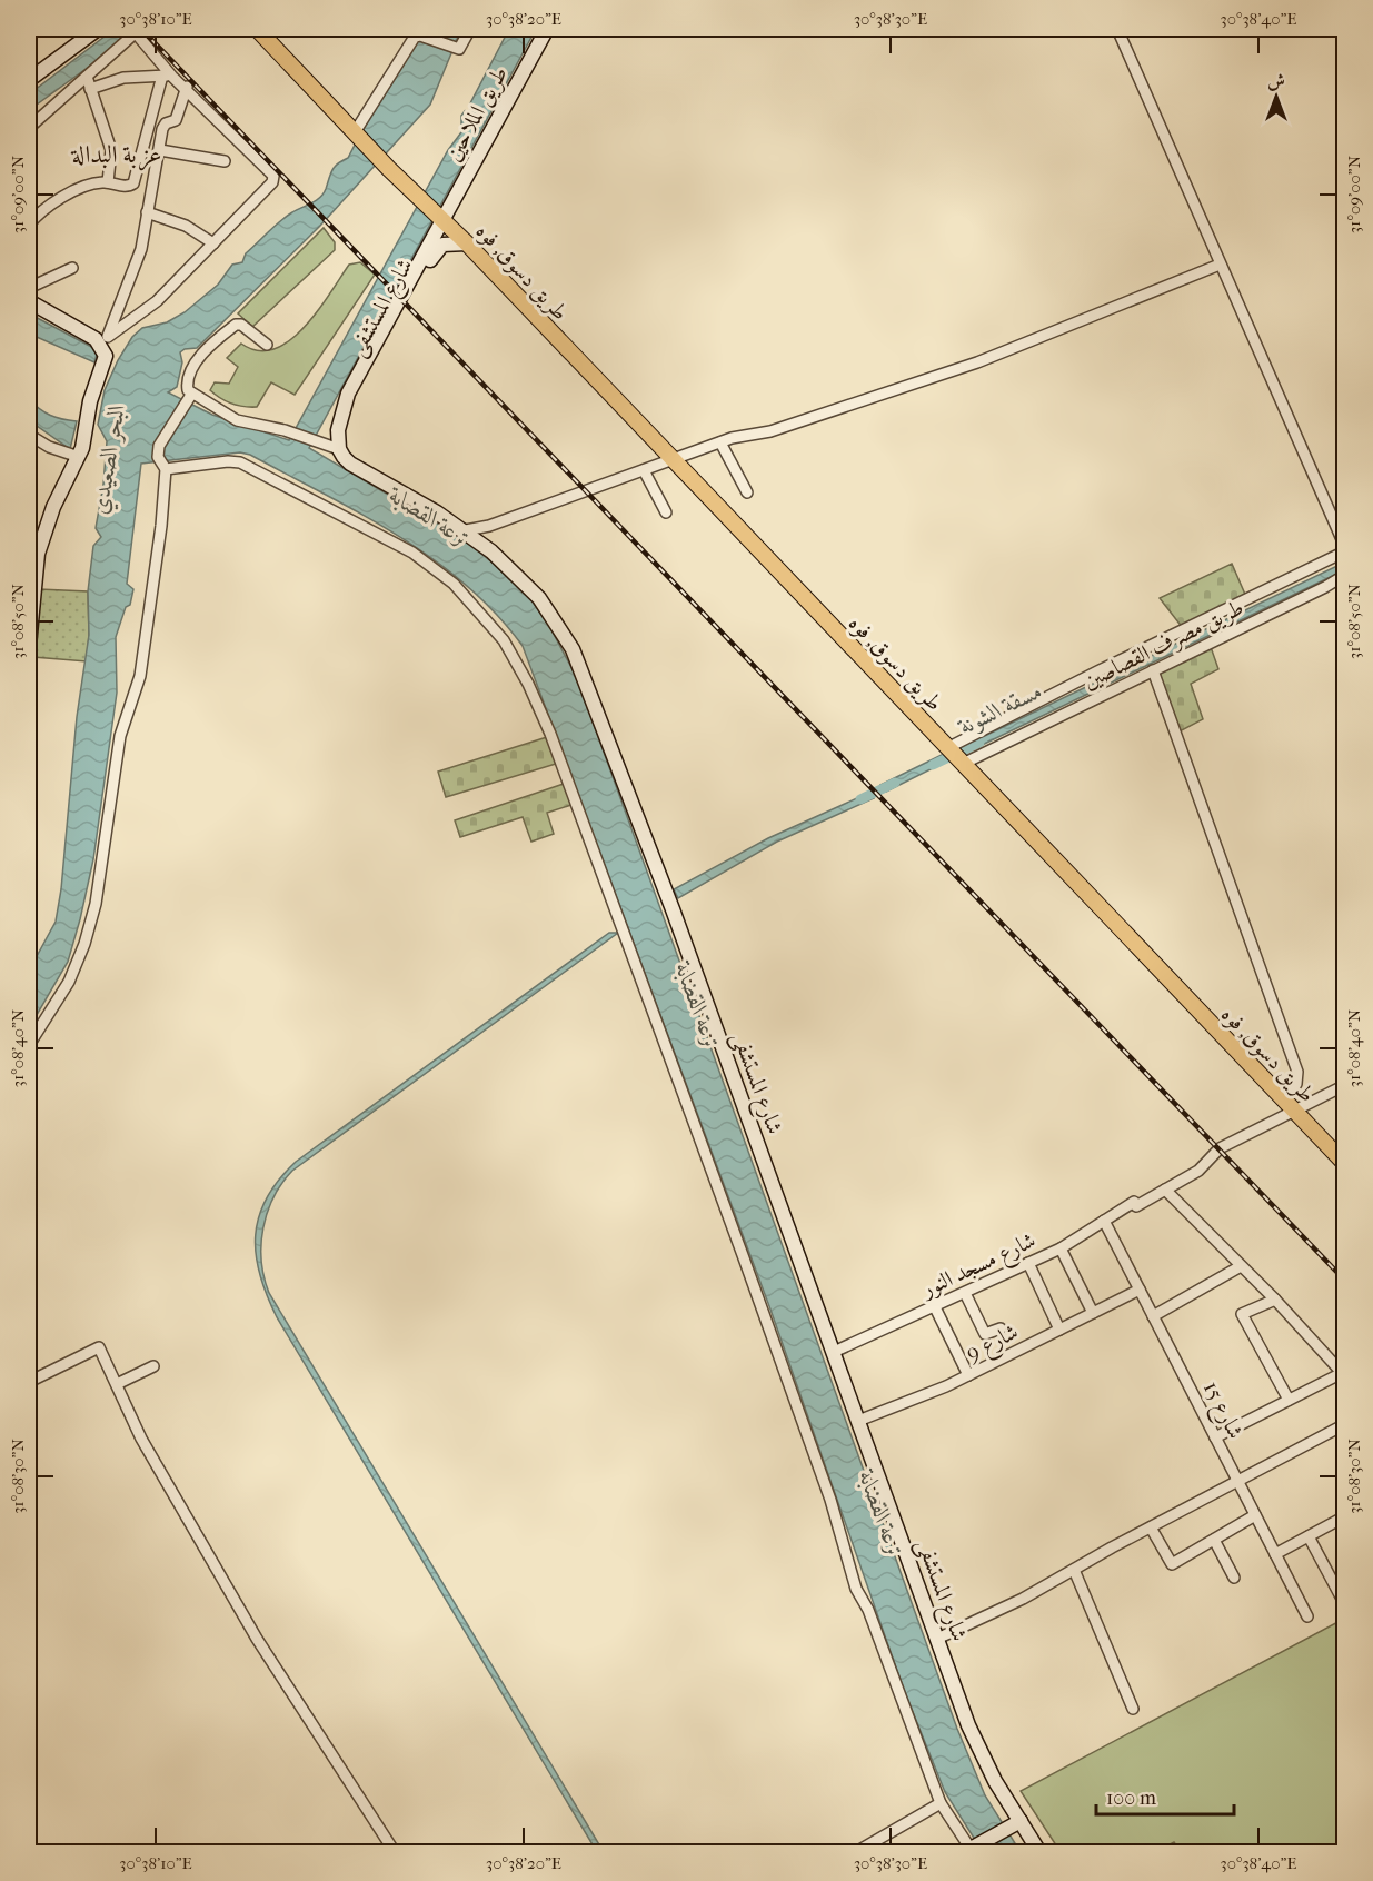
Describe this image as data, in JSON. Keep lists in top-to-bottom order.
{
  "streets": {
    "main road": ["طريق الملاحين", "طريق دسوق, فوه", "شارع المستشفى"],
    "street": [
      "طريق مصرف القصاصين",
      "شارع مسجد النور",
      "شارع 9",
      "شارع 15"
    ]
  },
  "crossings": [
    ["طريق الملاحين", "طريق دسوق, فوه"],
    ["طريق الملاحين", "شارع المستشفى"],
    ["طريق دسوق, فوه", "شارع المستشفى"],
    ["طريق دسوق, فوه", "طريق مصرف القصاصين"],
    ["طريق دسوق, فوه", "شارع مسجد النور"],
    ["شارع المستشفى", "شارع مسجد النور"],
    ["شارع المستشفى", "شارع 9"],
    ["شارع مسجد النور", "شارع 15"],
    ["شارع 9", "شارع 15"]
  ],
  "districts": ["عزبة البدالة"],
  "water": ["البحر الصعيدي", "ترعة القضابة", "مسقة الشونة"],
  "scale_bar": "100 m",
  "north": "top",
  "coordinates": [
    "30°38'10\"E",
    "30°38'20\"E",
    "30°38'30\"E",
    "30°38'40\"E",
    "31°09'00\"N",
    "31°08'50\"N",
    "31°08'40\"N",
    "31°08'30\"N"
  ]
}
